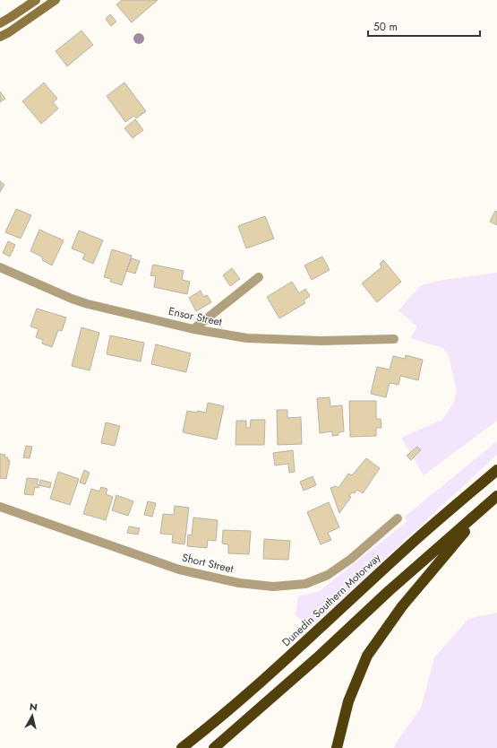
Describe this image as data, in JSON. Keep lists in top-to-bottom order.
{
  "streets": {
    "highway": ["Dunedin Southern Motorway"],
    "street": ["Ensor Street", "Short Street"]
  },
  "scale_bar": "50 m",
  "north": "top"
}
